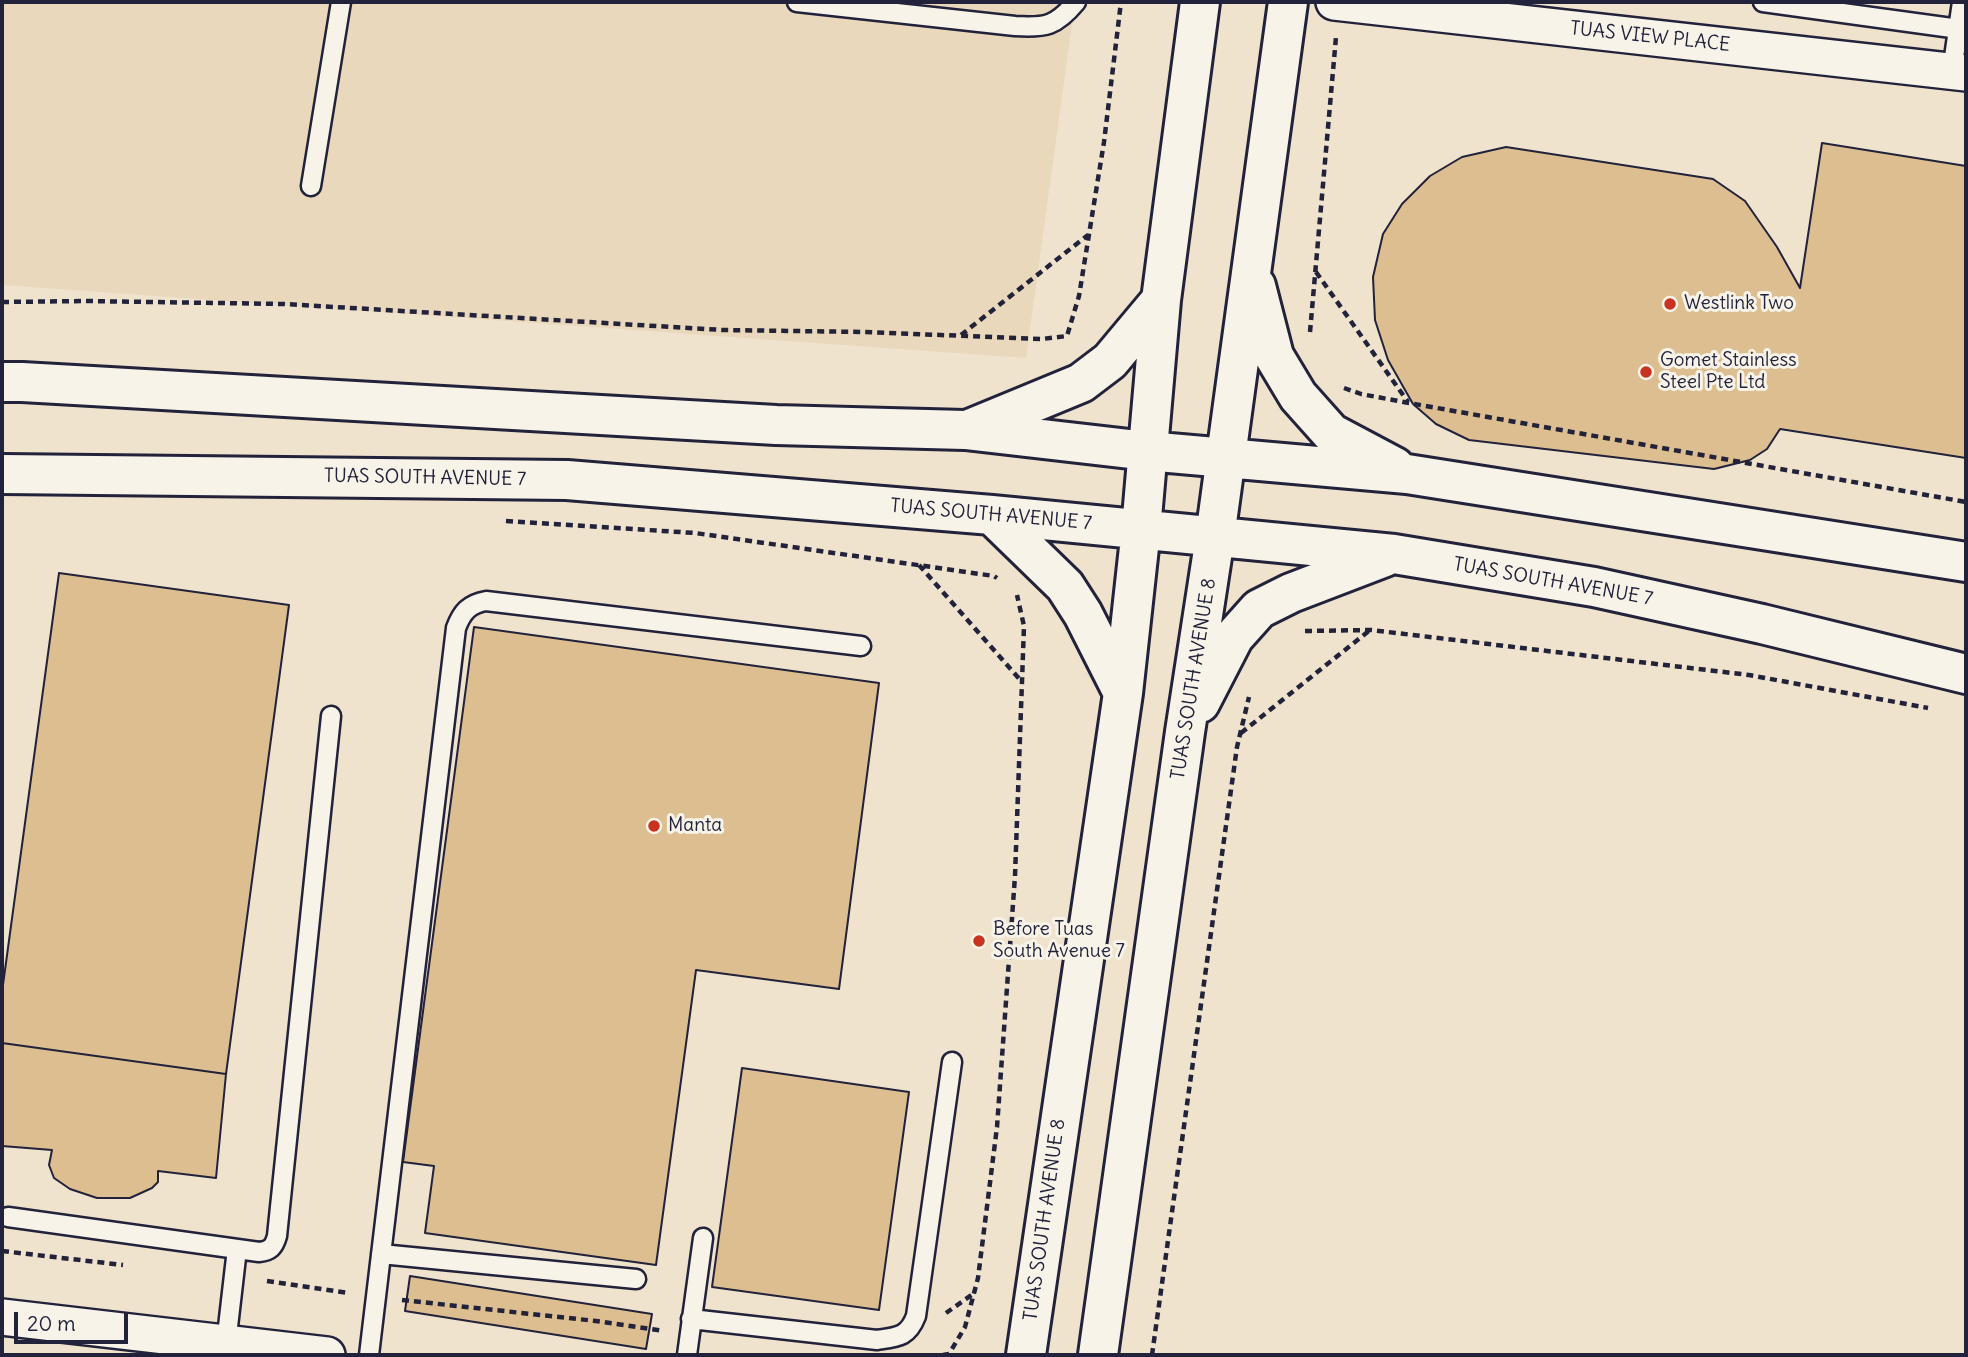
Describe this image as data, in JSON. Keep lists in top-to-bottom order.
{
  "streets": {
    "street": ["TUAS VIEW PLACE", "TUAS SOUTH AVENUE 7", "TUAS SOUTH AVENUE 8"]
  },
  "crossings": [
    ["TUAS SOUTH AVENUE 7", "TUAS SOUTH AVENUE 8"]
  ],
  "places": [
    "Westlink Two",
    "Gomet Stainless Steel Pte Ltd",
    "Manta",
    "Before Tuas South Avenue 7"
  ],
  "scale_bar": "20 m"
}
